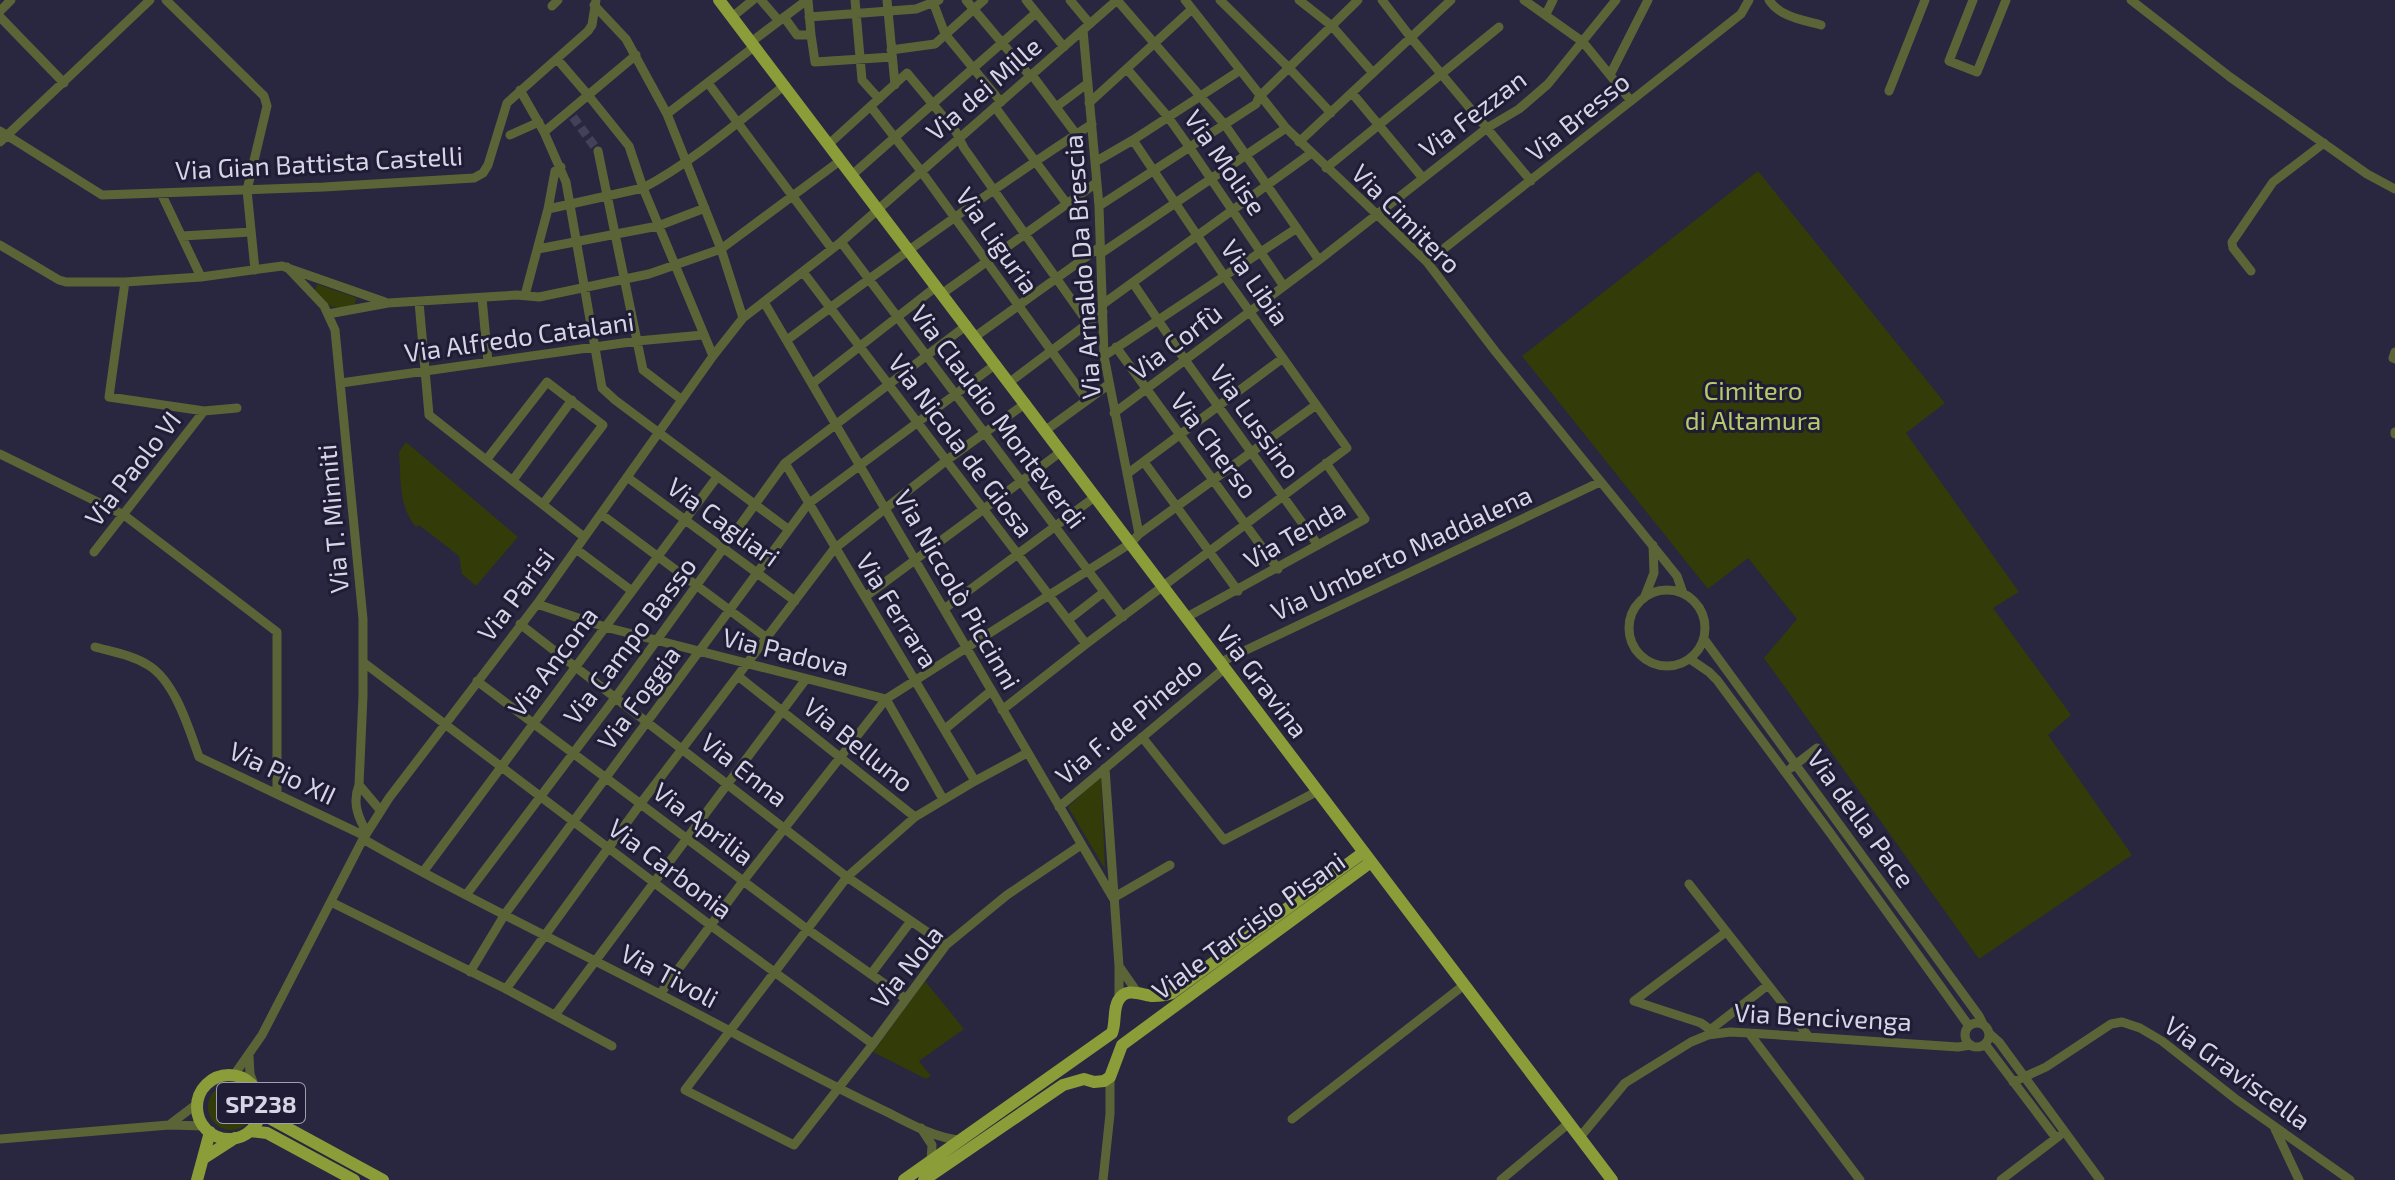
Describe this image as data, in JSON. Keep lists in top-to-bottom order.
{
  "streets": {
    "main road": ["Via Gravina", "Viale Tarcisio Pisani", "SP238"],
    "street": [
      "Via dei Mille",
      "Via Fezzan",
      "Via Bresso",
      "Via Gian Battista Castelli",
      "Via Molise",
      "Via Cimitero",
      "Via Liguria",
      "Via Arnaldo Da Brescia",
      "Via Libia",
      "Via Alfredo Catalani",
      "Via Corfù",
      "Via Claudio Monteverdi",
      "Via Lussino",
      "Via Nicola de Giosa",
      "Via Cherso",
      "Via Paolo VI",
      "Via T. Minniti",
      "Via Cagliari",
      "Via Tenda",
      "Via Umberto Maddalena",
      "Via Niccolò Piccinni",
      "Via Parisi",
      "Via Ferrara",
      "Via Campo Basso",
      "Via Padova",
      "Via Ancona",
      "Via Foggia",
      "Via F. de Pinedo",
      "Via Belluno",
      "Via Enna",
      "Via Pio XII",
      "Via della Pace",
      "Via Aprilia",
      "Via Carbonia",
      "Via Nola",
      "Via Tivoli",
      "Via Bencivenga",
      "Via Graviscella"
    ]
  },
  "crossings": [
    ["Via dei Mille", "Via Liguria"],
    ["Via dei Mille", "Via Arnaldo Da Brescia"],
    ["Via dei Mille", "Via Parisi"],
    ["Via dei Mille", "Via Gravina"],
    ["Via Fezzan", "Via Cimitero"],
    ["Via Fezzan", "Via Corfù"],
    ["Via Bresso", "Via Cimitero"],
    ["Via Molise", "Via Corfù"],
    ["Via Cimitero", "Via Corfù"],
    ["Via Cimitero", "Via Umberto Maddalena"],
    ["Via Cimitero", "Via della Pace"],
    ["Via Arnaldo Da Brescia", "Via Corfù"],
    ["Via Arnaldo Da Brescia", "Via Gravina"],
    ["Via Libia", "Via Corfù"],
    ["Via Libia", "Via Tenda"],
    ["Via Alfredo Catalani", "Via T. Minniti"],
    ["Via Corfù", "Via Lussino"],
    ["Via Corfù", "Via Cherso"],
    ["Via Claudio Monteverdi", "Via Parisi"],
    ["Via Claudio Monteverdi", "Via Campo Basso"],
    ["Via Claudio Monteverdi", "Via Foggia"],
    ["Via Lussino", "Via Tenda"],
    ["Via Nicola de Giosa", "Via Parisi"],
    ["Via Nicola de Giosa", "Via Campo Basso"],
    ["Via Nicola de Giosa", "Via Foggia"],
    ["Via Cherso", "Via Tenda"],
    ["Via T. Minniti", "Via Parisi"],
    ["Via T. Minniti", "Via Pio XII"],
    ["Via T. Minniti", "Via Carbonia"],
    ["Via T. Minniti", "Via Tivoli"],
    ["Via Cagliari", "Via Parisi"],
    ["Via Cagliari", "Via Campo Basso"],
    ["Via Cagliari", "Via Ancona"],
    ["Via Cagliari", "Via Foggia"],
    ["Via Tenda", "Via Gravina"],
    ["Via Umberto Maddalena", "Via Gravina"],
    ["Via Umberto Maddalena", "Via F. de Pinedo"],
    ["Via Niccolò Piccinni", "Via Parisi"],
    ["Via Niccolò Piccinni", "Via Campo Basso"],
    ["Via Niccolò Piccinni", "Via Foggia"],
    ["Via Niccolò Piccinni", "Via F. de Pinedo"],
    ["Via Niccolò Piccinni", "Via Nola"],
    ["Via Parisi", "Via Padova"],
    ["Via Parisi", "Via Gravina"],
    ["Via Parisi", "Via Enna"],
    ["Via Parisi", "Via Pio XII"],
    ["Via Parisi", "Via Aprilia"],
    ["Via Parisi", "Via Carbonia"],
    ["Via Parisi", "Via Tivoli"],
    ["Via Parisi", "SP238"],
    ["Via Ferrara", "Via Campo Basso"],
    ["Via Ferrara", "Via Foggia"],
    ["Via Campo Basso", "Via Padova"],
    ["Via Campo Basso", "Via Gravina"],
    ["Via Campo Basso", "Via Enna"],
    ["Via Campo Basso", "Via Aprilia"],
    ["Via Campo Basso", "Via Carbonia"],
    ["Via Campo Basso", "Via Tivoli"],
    ["Via Padova", "Via Ancona"],
    ["Via Padova", "Via Foggia"],
    ["Via Ancona", "Via Enna"],
    ["Via Ancona", "Via Aprilia"],
    ["Via Ancona", "Via Carbonia"],
    ["Via Ancona", "Via Tivoli"],
    ["Via Gravina", "Via Foggia"],
    ["Via Gravina", "Via F. de Pinedo"],
    ["Via Gravina", "Viale Tarcisio Pisani"],
    ["Via Gravina", "Via Bencivenga"],
    ["Via Foggia", "Via Enna"],
    ["Via Foggia", "Via Aprilia"],
    ["Via Foggia", "Via Carbonia"],
    ["Via Foggia", "Via Tivoli"],
    ["Via Enna", "Via Nola"],
    ["Via Pio XII", "Via Tivoli"],
    ["Via della Pace", "Via Bencivenga"],
    ["Via Aprilia", "Via Nola"],
    ["Via Carbonia", "Via Nola"],
    ["Via Nola", "Via Tivoli"]
  ],
  "parks": ["Cimitero di Altamura"]
}
